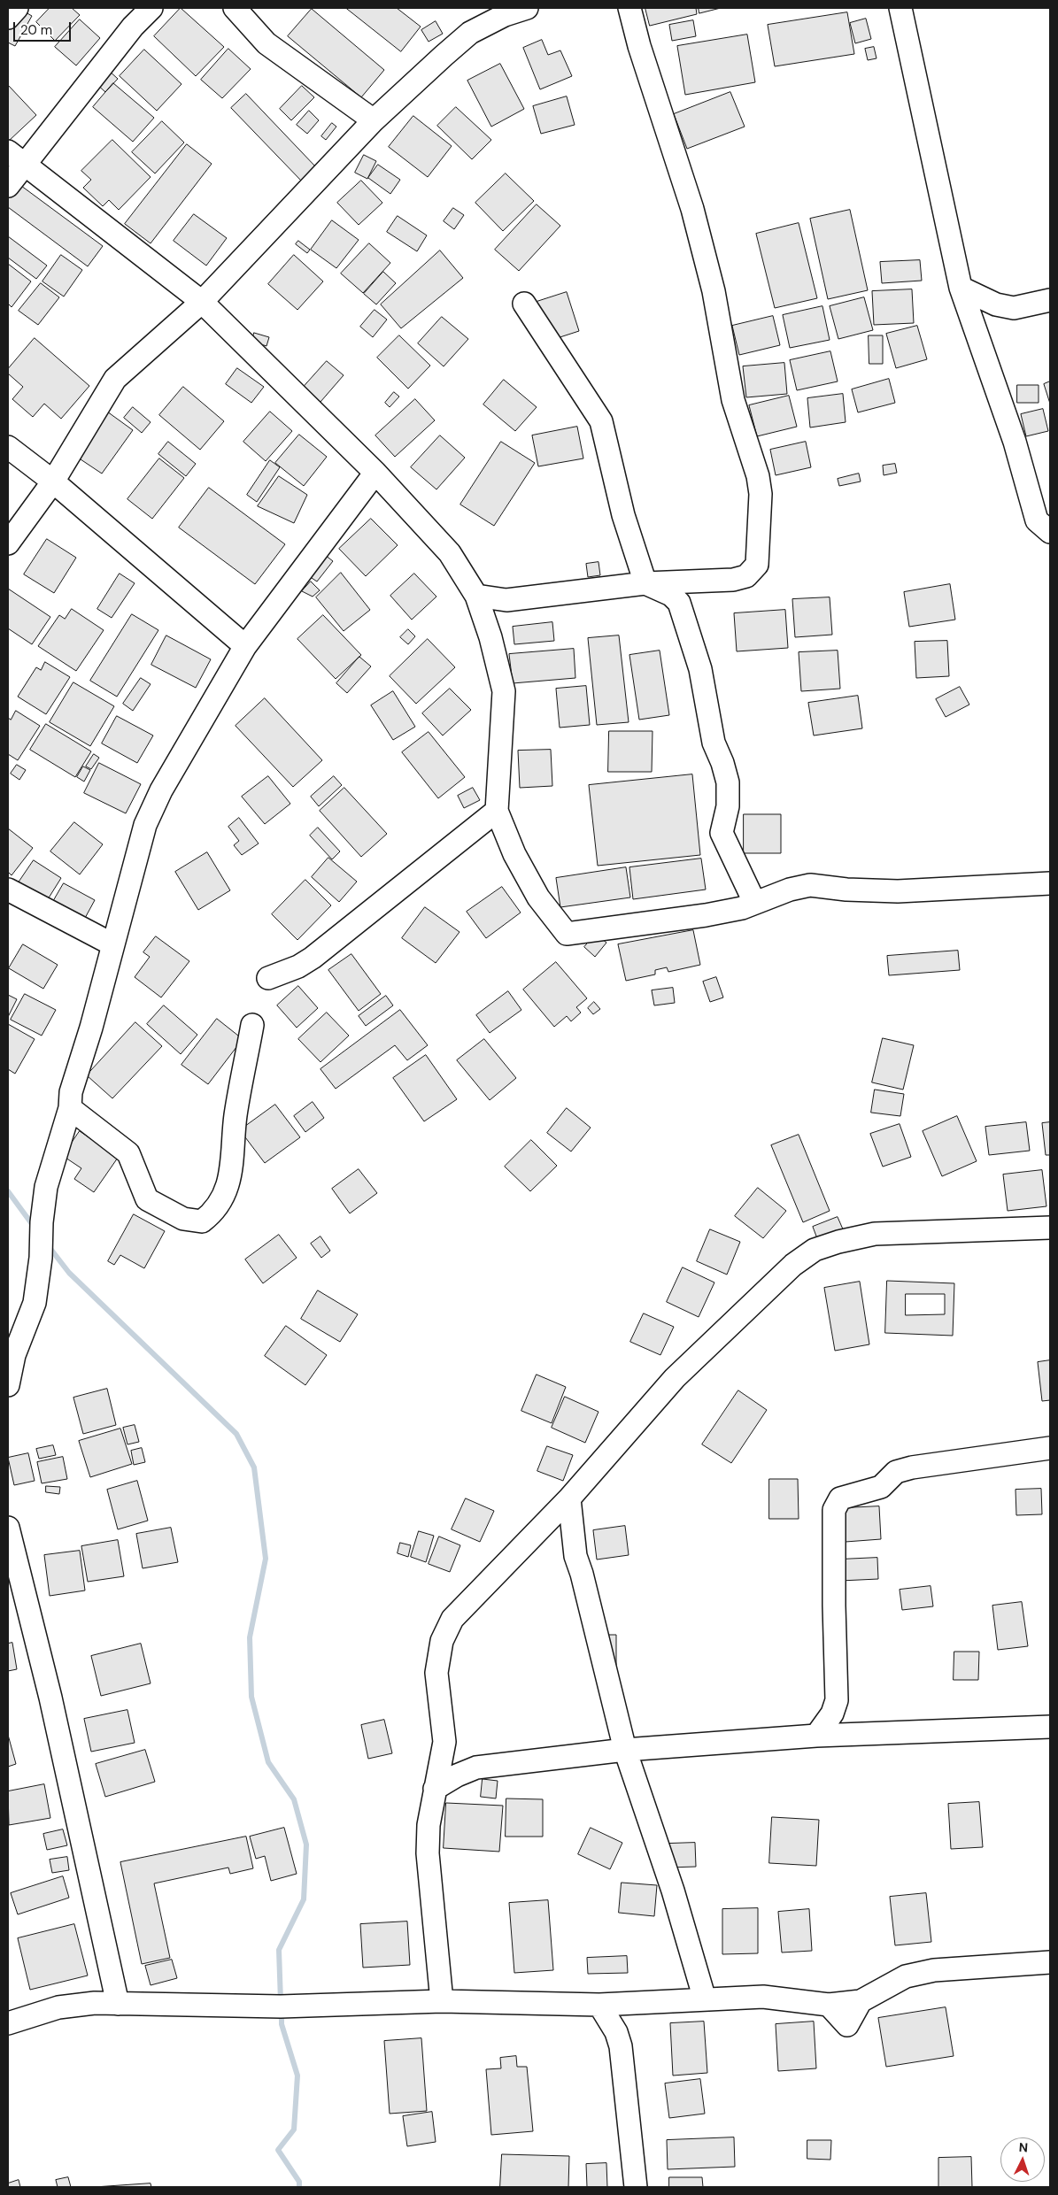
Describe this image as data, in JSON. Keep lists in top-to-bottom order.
{
  "scale_bar": "20 m",
  "north": "top"
}
